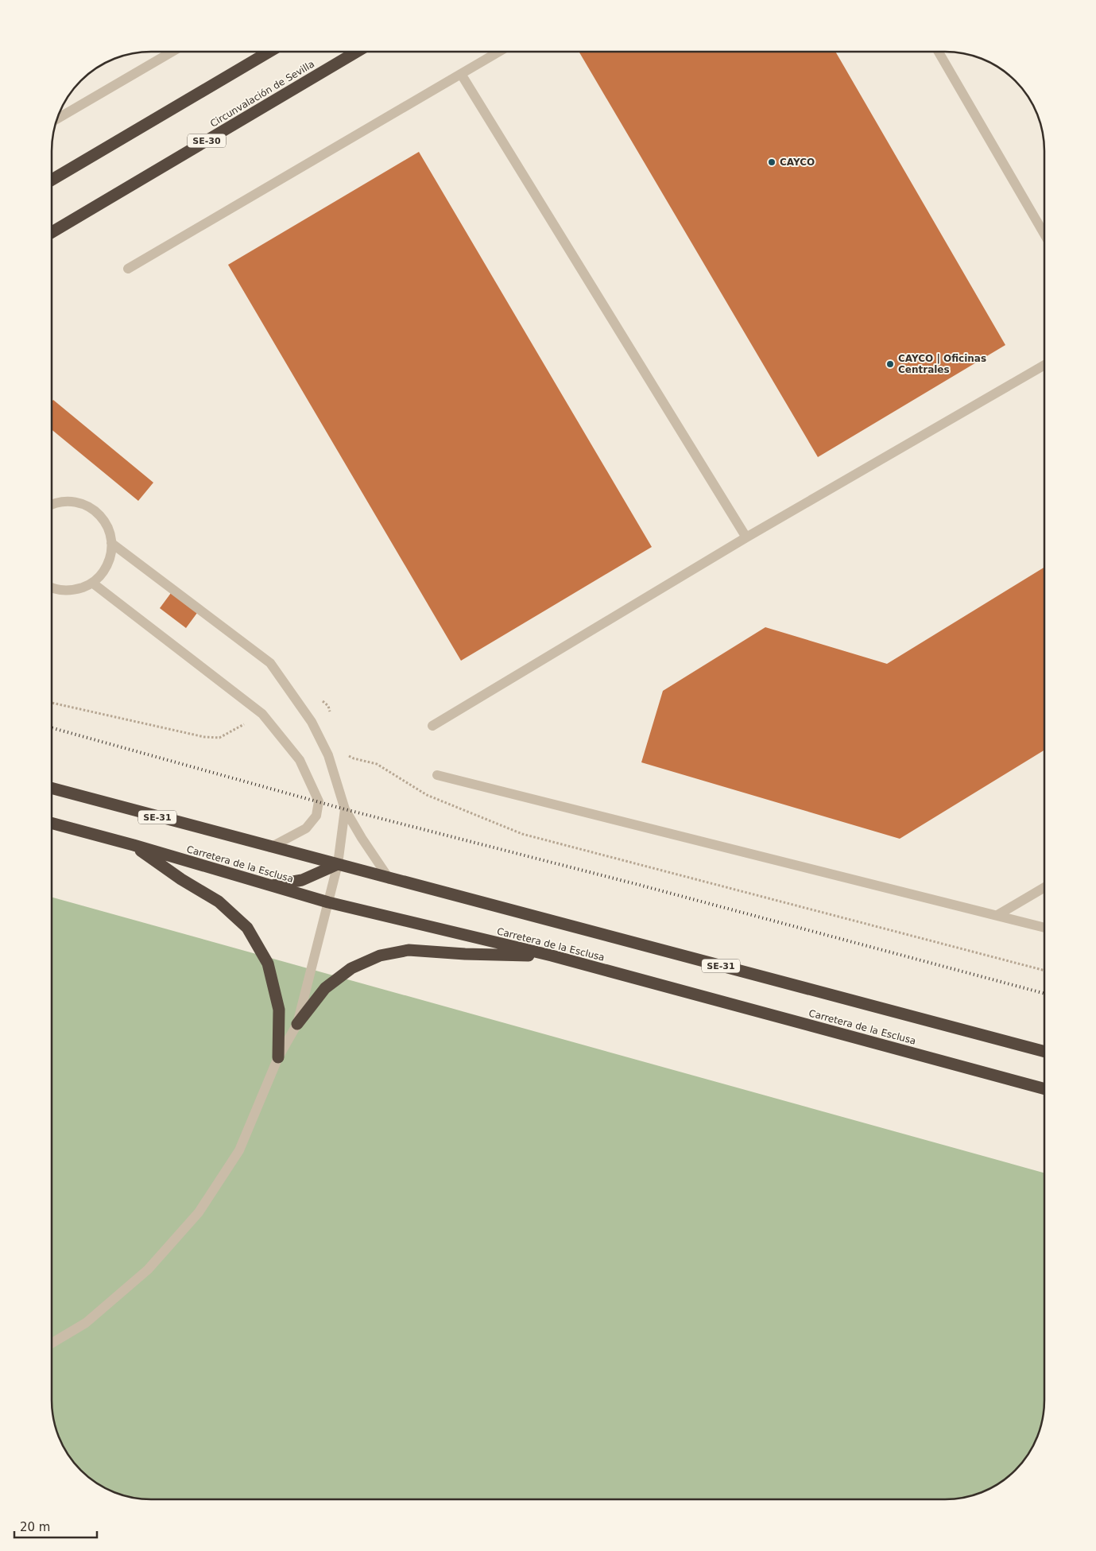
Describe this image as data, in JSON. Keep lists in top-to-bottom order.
{
  "streets": {
    "highway": [
      "Circunvalación de Sevilla",
      "SE-30",
      "SE-31",
      "Carretera de la Esclusa"
    ]
  },
  "places": ["CAYCO", "CAYCO | Oficinas Centrales"],
  "scale_bar": "20 m"
}
